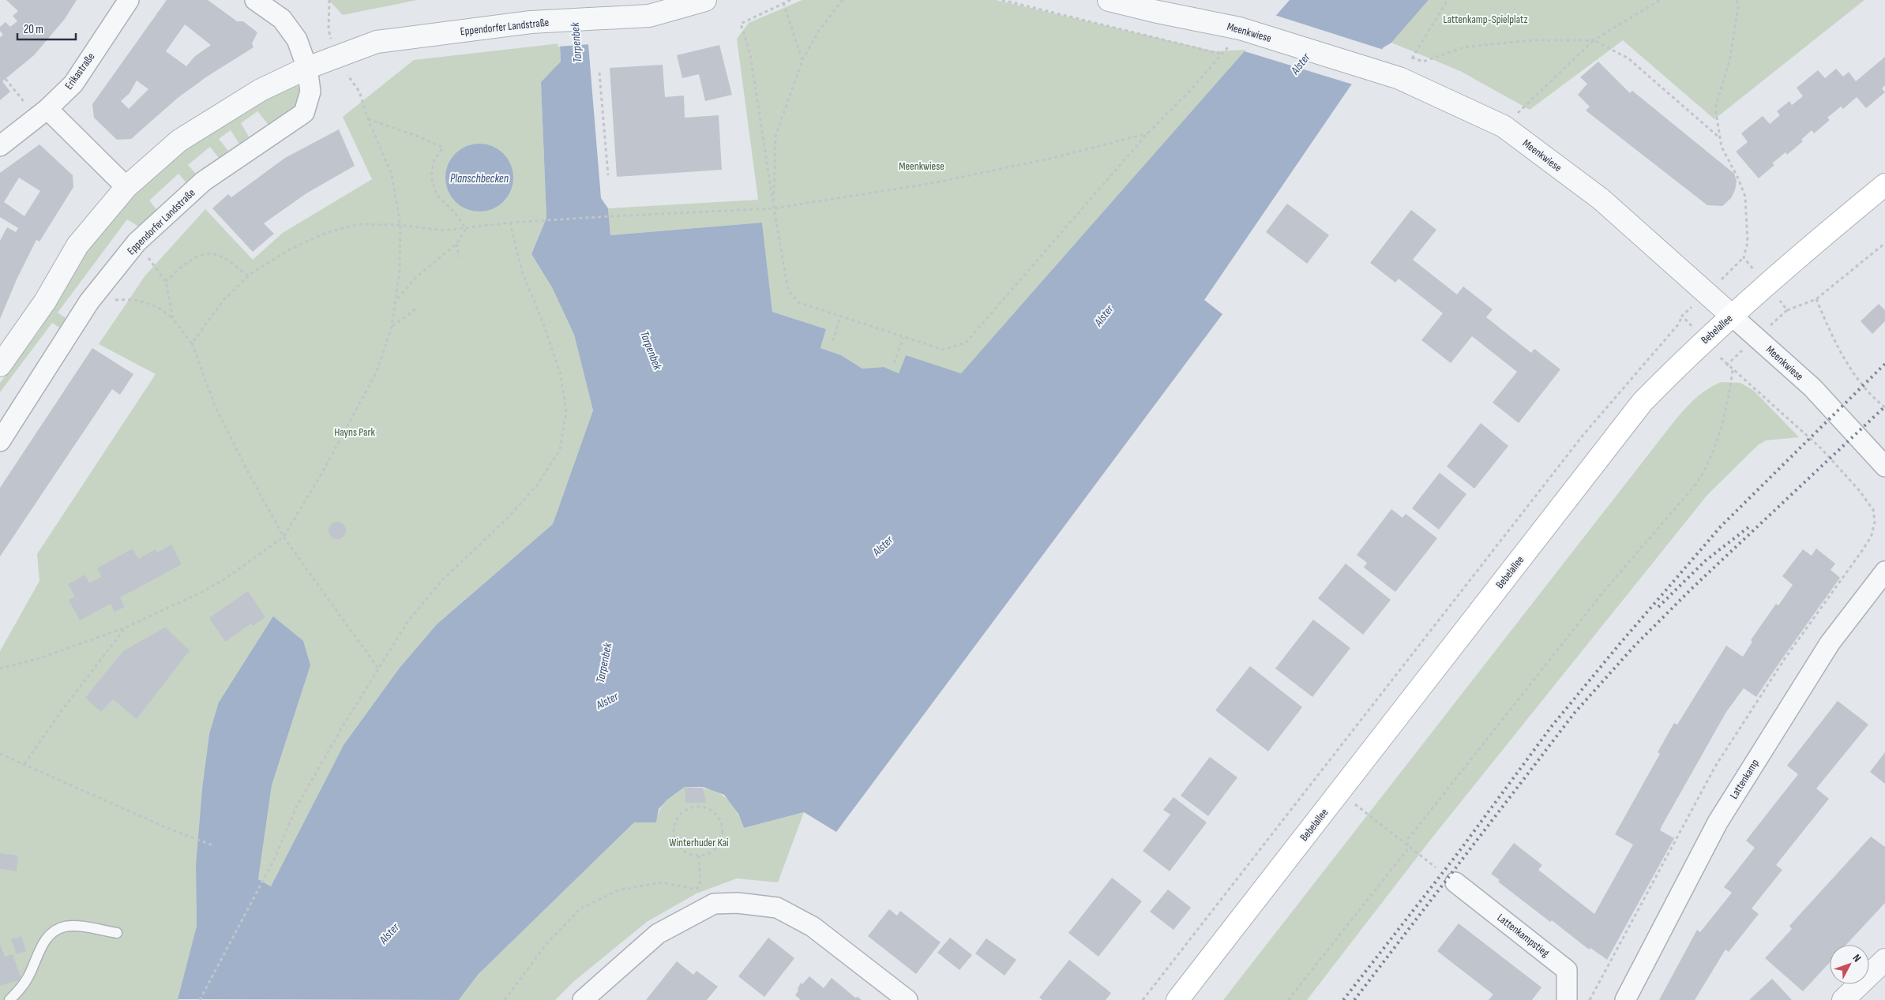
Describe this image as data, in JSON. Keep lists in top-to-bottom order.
{
  "streets": {
    "main road": ["Bebelallee"],
    "street": [
      "Eppendorfer Landstraße",
      "Meenkwiese",
      "Erikastraße",
      "Lattenkamp",
      "Lattenkampstieg"
    ]
  },
  "crossings": [
    ["Meenkwiese", "Bebelallee"]
  ],
  "water": ["Tarpenbek", "Alster", "Planschbecken"],
  "parks": [
    "Lattenkamp-Spielplatz",
    "Meenkwiese",
    "Hayns Park",
    "Winterhuder Kai"
  ],
  "scale_bar": "20 m",
  "north": "top right"
}
